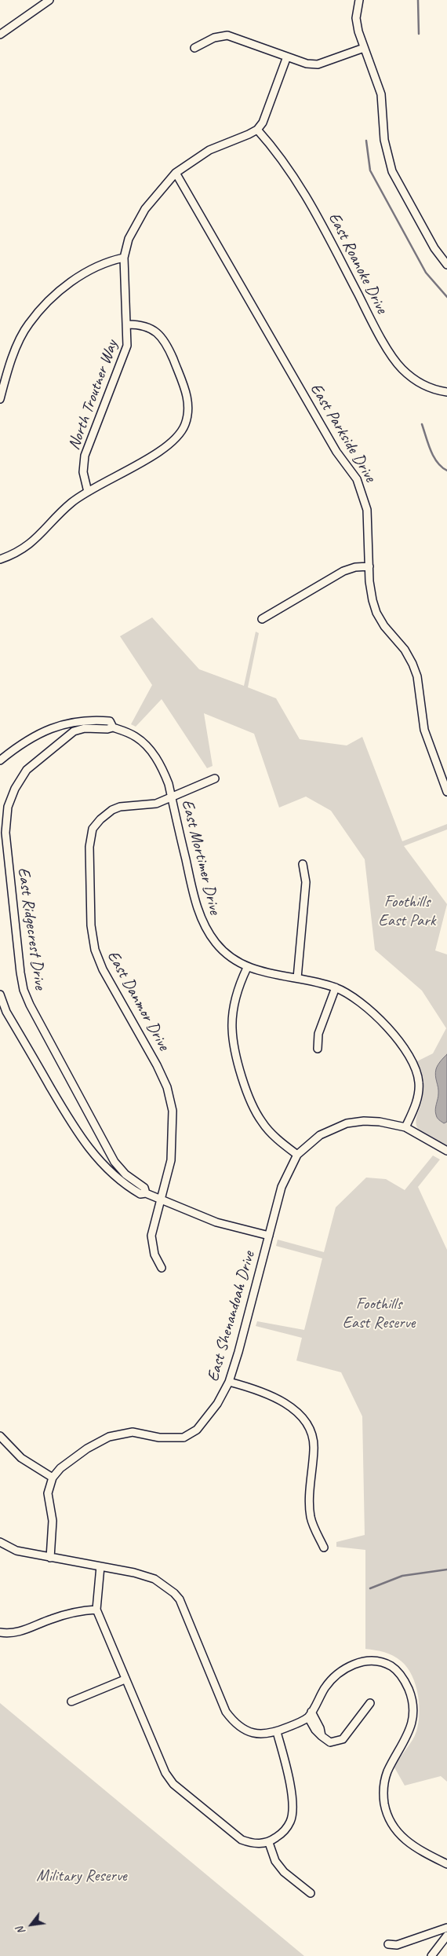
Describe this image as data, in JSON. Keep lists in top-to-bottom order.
{
  "streets": {
    "street": [
      "East Roanoke Drive",
      "North Troutner Way",
      "East Parkside Drive",
      "East Mortimer Drive",
      "East Ridgecrest Drive",
      "East Danmor Drive",
      "East Shenandoah Drive"
    ]
  },
  "crossings": [
    ["East Roanoke Drive", "North Troutner Way"],
    ["North Troutner Way", "East Parkside Drive"],
    ["East Mortimer Drive", "East Ridgecrest Drive"],
    ["East Mortimer Drive", "East Danmor Drive"],
    ["East Mortimer Drive", "East Shenandoah Drive"],
    ["East Ridgecrest Drive", "East Danmor Drive"],
    ["East Ridgecrest Drive", "East Shenandoah Drive"]
  ],
  "parks": ["Foothills East Park", "Foothills East Reserve", "Military Reserve"],
  "north": "bottom left"
}
